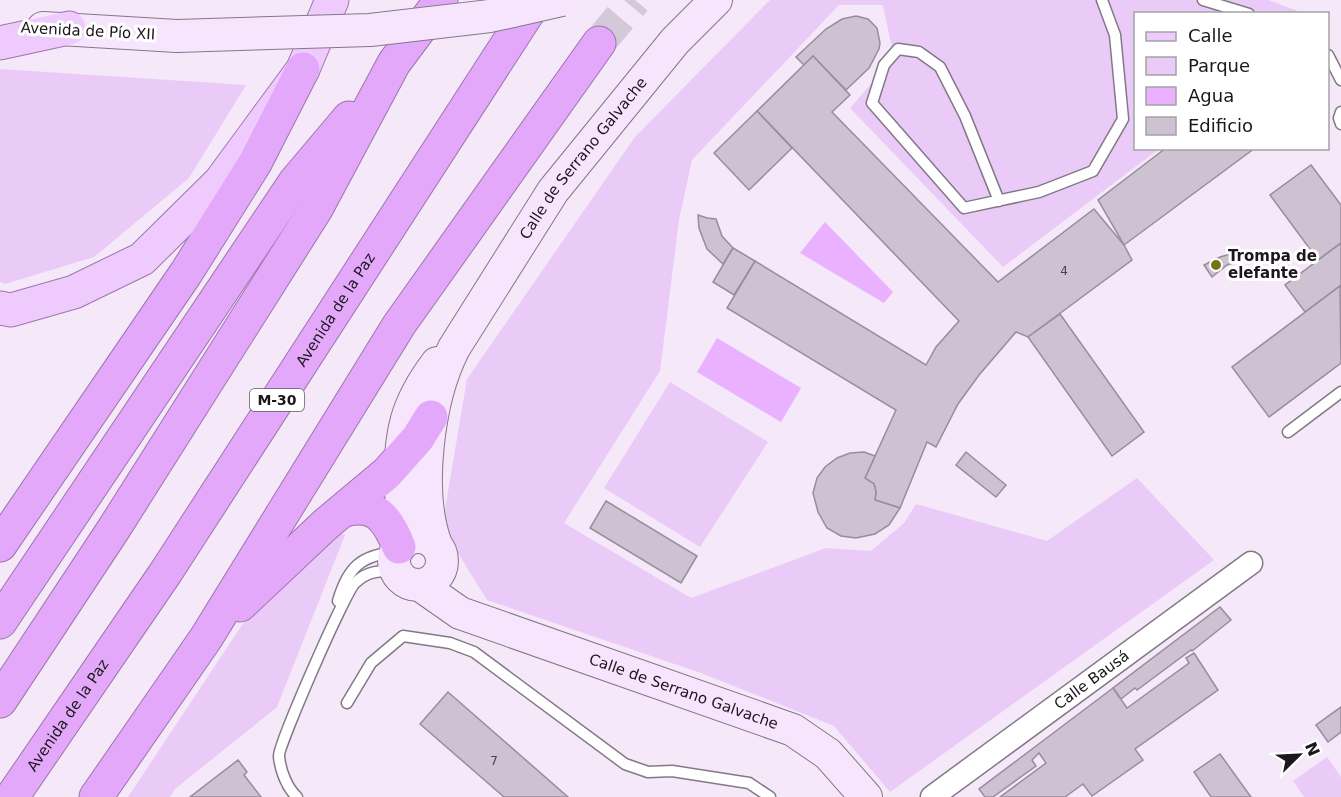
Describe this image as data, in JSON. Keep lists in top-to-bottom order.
{
  "streets": {
    "highway": ["Avenida de la Paz", "M-30"],
    "street": ["Avenida de Pío XII", "Calle de Serrano Galvache", "Calle Bausá"]
  },
  "places": ["Trompa de elefante"],
  "house_numbers": ["4", "7"],
  "legend": [
    "Calle",
    "Parque",
    "Agua",
    "Edificio"
  ],
  "north": "top right"
}
